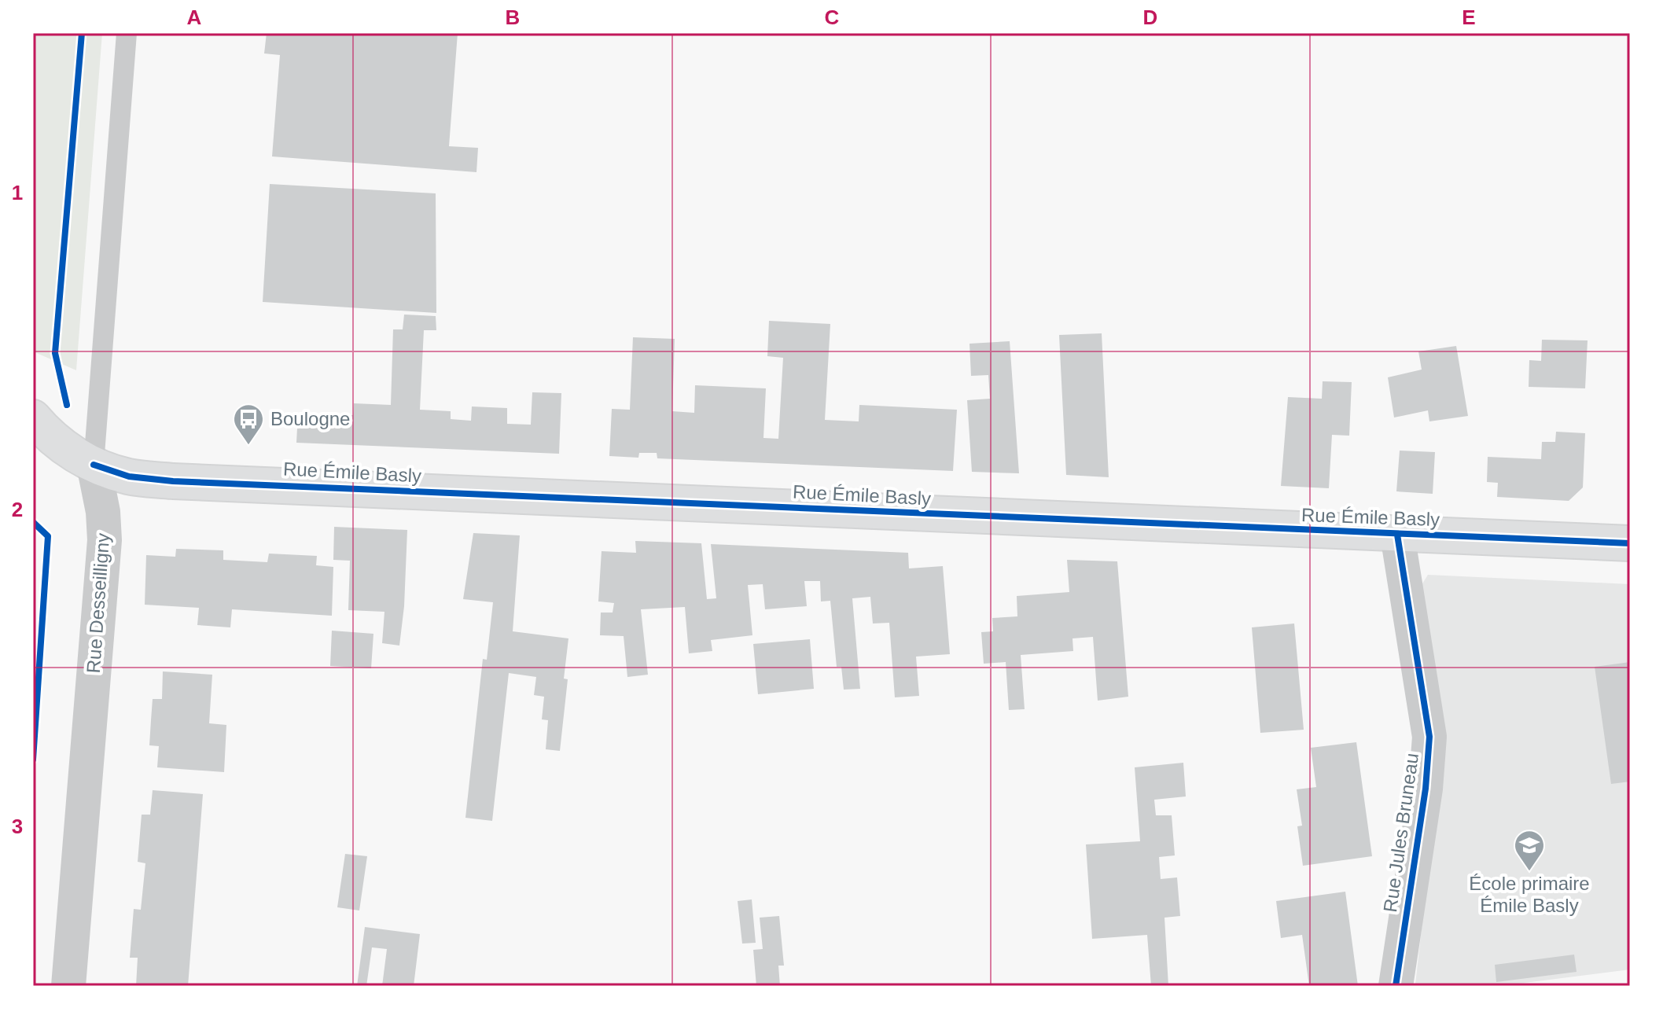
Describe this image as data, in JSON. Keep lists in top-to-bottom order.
{
  "streets": {
    "street": ["Rue Émile Basly", "Rue Desseilligny", "Rue Jules Bruneau"]
  },
  "crossings": [
    ["Rue Émile Basly", "Rue Desseilligny"],
    ["Rue Émile Basly", "Rue Jules Bruneau"]
  ],
  "places": {
    "bus stop": ["Boulogne"],
    "school or university": ["École primaire Émile Basly"]
  },
  "grid": {
    "columns": [
      "A",
      "B",
      "C",
      "D",
      "E"
    ],
    "rows": ["1", "2", "3"]
  }
}
